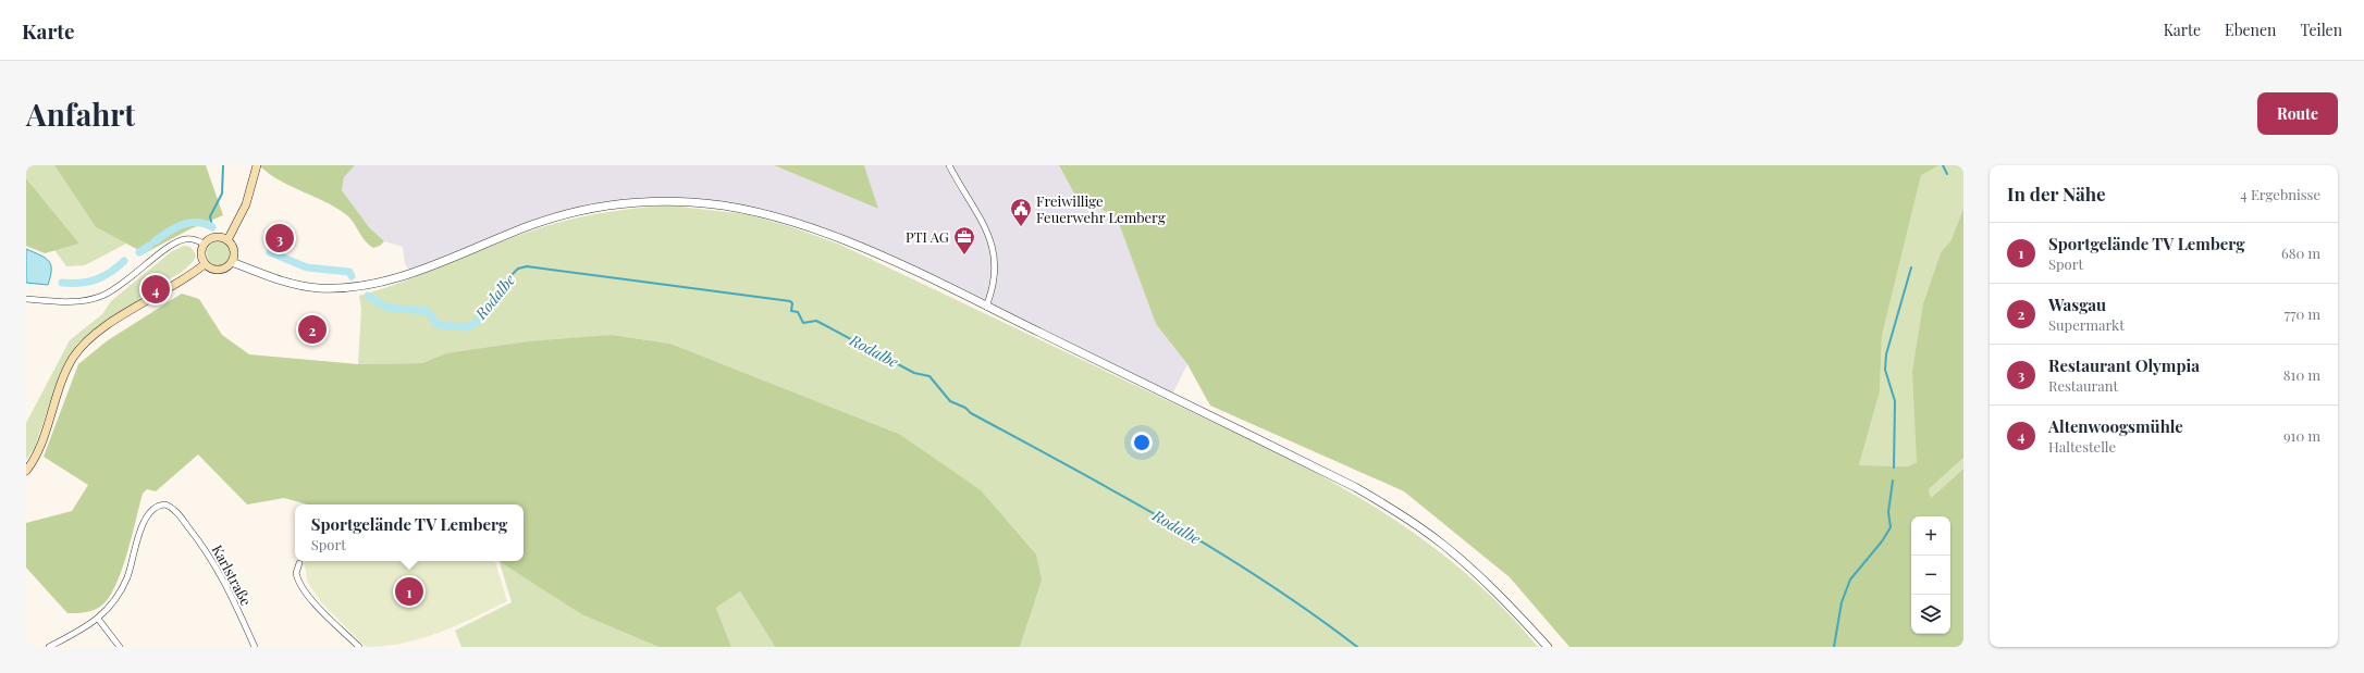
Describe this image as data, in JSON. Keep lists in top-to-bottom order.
{
  "streets": {
    "street": ["Karlstraße"]
  },
  "water": ["Rodalbe"],
  "places": {
    "public building": ["Freiwillige Feuerwehr Lemberg"],
    "office": ["PTI AG"]
  },
  "page": {
    "header": "Karte",
    "nav": ["Karte", "Ebenen", "Teilen"],
    "buttons": "Route",
    "title": "Anfahrt",
    "heading": ["In der Nähe", "4 Ergebnisse"],
    "pins": [
      "3",
      "4",
      "2",
      "1"
    ],
    "list": [
      {
        "mark": "1",
        "name": "Sportgelände TV Lemberg",
        "note": "Sport",
        "value": "680 m"
      },
      {
        "mark": "2",
        "name": "Wasgau",
        "note": "Supermarkt",
        "value": "770 m"
      },
      {
        "mark": "3",
        "name": "Restaurant Olympia",
        "note": "Restaurant",
        "value": "810 m"
      },
      {
        "mark": "4",
        "name": "Altenwoogsmühle",
        "note": "Haltestelle",
        "value": "910 m"
      }
    ],
    "popup": ["Sportgelände TV Lemberg", "Sport"],
    "map_buttons": ["+", "−"]
  }
}
